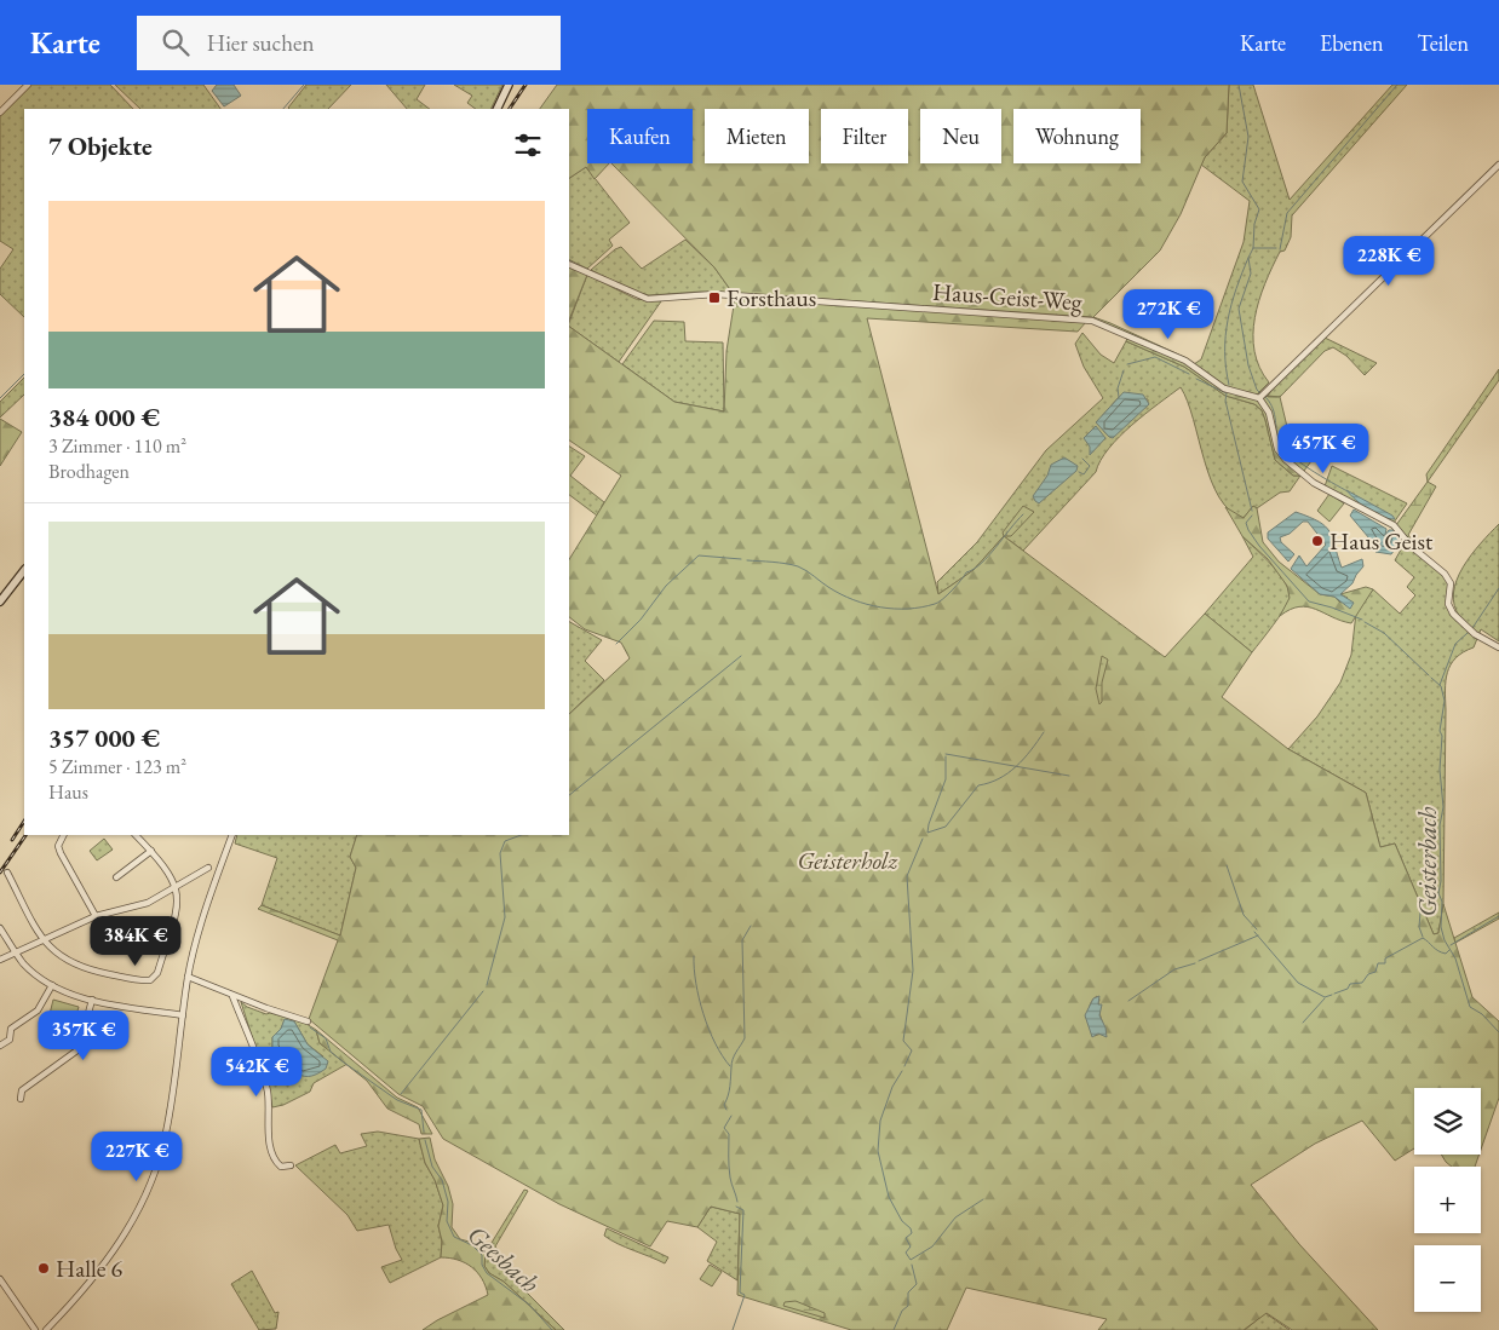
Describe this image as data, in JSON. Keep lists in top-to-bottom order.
{
  "streets": {
    "street": ["Haus-Geist-Weg"]
  },
  "water": ["Geisterbach", "Geesbach"],
  "parks": ["Geisterholz"],
  "places": {
    "transit": ["Forsthaus"],
    "other": ["Haus Geist", "Halle 6"]
  },
  "page": {
    "header": "Karte",
    "search": "Hier suchen",
    "nav": ["Karte", "Ebenen", "Teilen"],
    "chip": [
      "Kaufen",
      "Mieten",
      "Filter",
      "Neu",
      "Wohnung"
    ],
    "heading": "7 Objekte",
    "list": [
      {
        "name": "384 000 €",
        "note": "3 Zimmer · 110 m² · Brodhagen"
      },
      {
        "name": "357 000 €",
        "note": "5 Zimmer · 123 m² · Haus"
      }
    ],
    "price": [
      "228K €",
      "272K €",
      "457K €",
      "384K €",
      "357K €",
      "542K €",
      "227K €"
    ],
    "map_buttons": ["+", "−"]
  }
}
